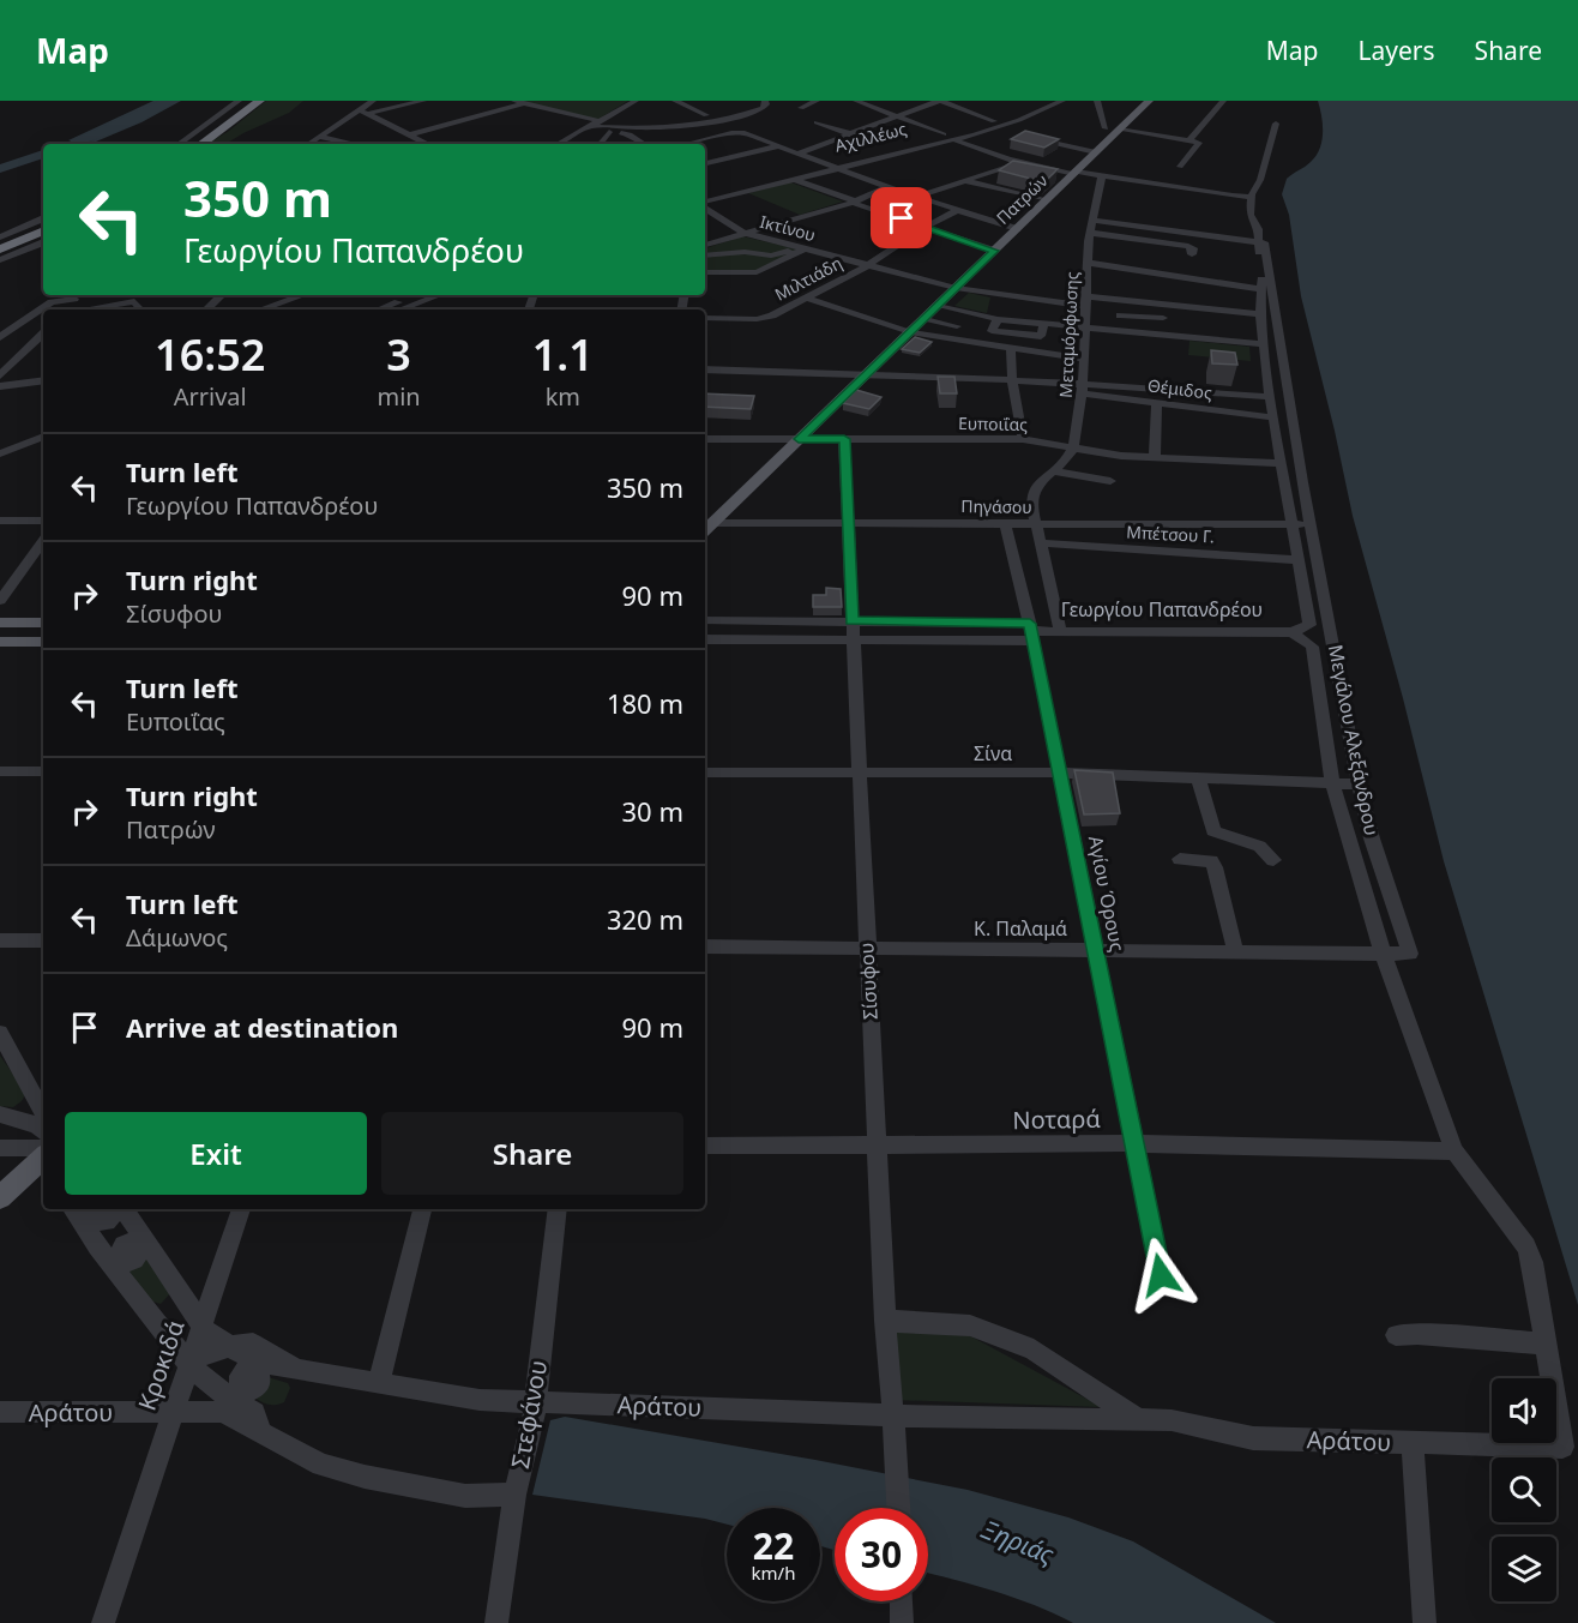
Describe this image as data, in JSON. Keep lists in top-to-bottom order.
{
  "streets": {
    "main road": ["Πατρών"],
    "street": [
      "Αχιλλέως",
      "Ικτίνου",
      "Μιλτιάδη",
      "Μεταμόρφωσης",
      "Θέμιδος",
      "Ευποιΐας",
      "Πηγάσου",
      "Μπέτσου Γ.",
      "Γεωργίου Παπανδρέου",
      "Μεγάλου Αλεξάνδρου",
      "Σίνα",
      "Αγίου Όρους",
      "Κ. Παλαμά",
      "Σίσυφου",
      "Νοταρά",
      "Κροκιδά",
      "Αράτου",
      "Στεφάνου"
    ]
  },
  "crossings": [
    ["Πατρών", "Ικτίνου"],
    ["Πατρών", "Ευποιΐας"],
    ["Πατρών", "Πηγάσου"],
    ["Ικτίνου", "Μιλτιάδη"],
    ["Ικτίνου", "Μεταμόρφωσης"],
    ["Μεταμόρφωσης", "Θέμιδος"],
    ["Μεταμόρφωσης", "Ευποιΐας"],
    ["Μεταμόρφωσης", "Πηγάσου"],
    ["Μεταμόρφωσης", "Μπέτσου Γ."],
    ["Μεταμόρφωσης", "Γεωργίου Παπανδρέου"],
    ["Ευποιΐας", "Σίσυφου"],
    ["Πηγάσου", "Μεγάλου Αλεξάνδρου"],
    ["Πηγάσου", "Αγίου Όρους"],
    ["Πηγάσου", "Σίσυφου"],
    ["Γεωργίου Παπανδρέου", "Αγίου Όρους"],
    ["Γεωργίου Παπανδρέου", "Σίσυφου"],
    ["Μεγάλου Αλεξάνδρου", "Σίνα"],
    ["Μεγάλου Αλεξάνδρου", "Κ. Παλαμά"],
    ["Σίνα", "Αγίου Όρους"],
    ["Σίνα", "Σίσυφου"],
    ["Αγίου Όρους", "Κ. Παλαμά"],
    ["Αγίου Όρους", "Νοταρά"],
    ["Κ. Παλαμά", "Σίσυφου"],
    ["Σίσυφου", "Νοταρά"],
    ["Σίσυφου", "Αράτου"],
    ["Κροκιδά", "Αράτου"],
    ["Αράτου", "Στεφάνου"]
  ],
  "water": ["Ξηριάς"],
  "page": {
    "header": "Map",
    "nav": ["Map", "Layers", "Share"],
    "turn": ["350 m", "Γεωργίου Παπανδρέου"],
    "eta": [
      "16:52",
      "Arrival",
      "3",
      "min",
      "1.1",
      "km"
    ],
    "list": [
      {
        "name": "Turn left",
        "note": "Γεωργίου Παπανδρέου",
        "value": "350 m"
      },
      {
        "name": "Turn right",
        "note": "Σίσυφου",
        "value": "90 m"
      },
      {
        "name": "Turn left",
        "note": "Ευποιΐας",
        "value": "180 m"
      },
      {
        "name": "Turn right",
        "note": "Πατρών",
        "value": "30 m"
      },
      {
        "name": "Turn left",
        "note": "Δάμωνος",
        "value": "320 m"
      },
      {
        "name": "Arrive at destination",
        "value": "90 m"
      }
    ],
    "buttons": ["Exit", "Share"],
    "speed": "22 km/h",
    "limit": "30"
  }
}
